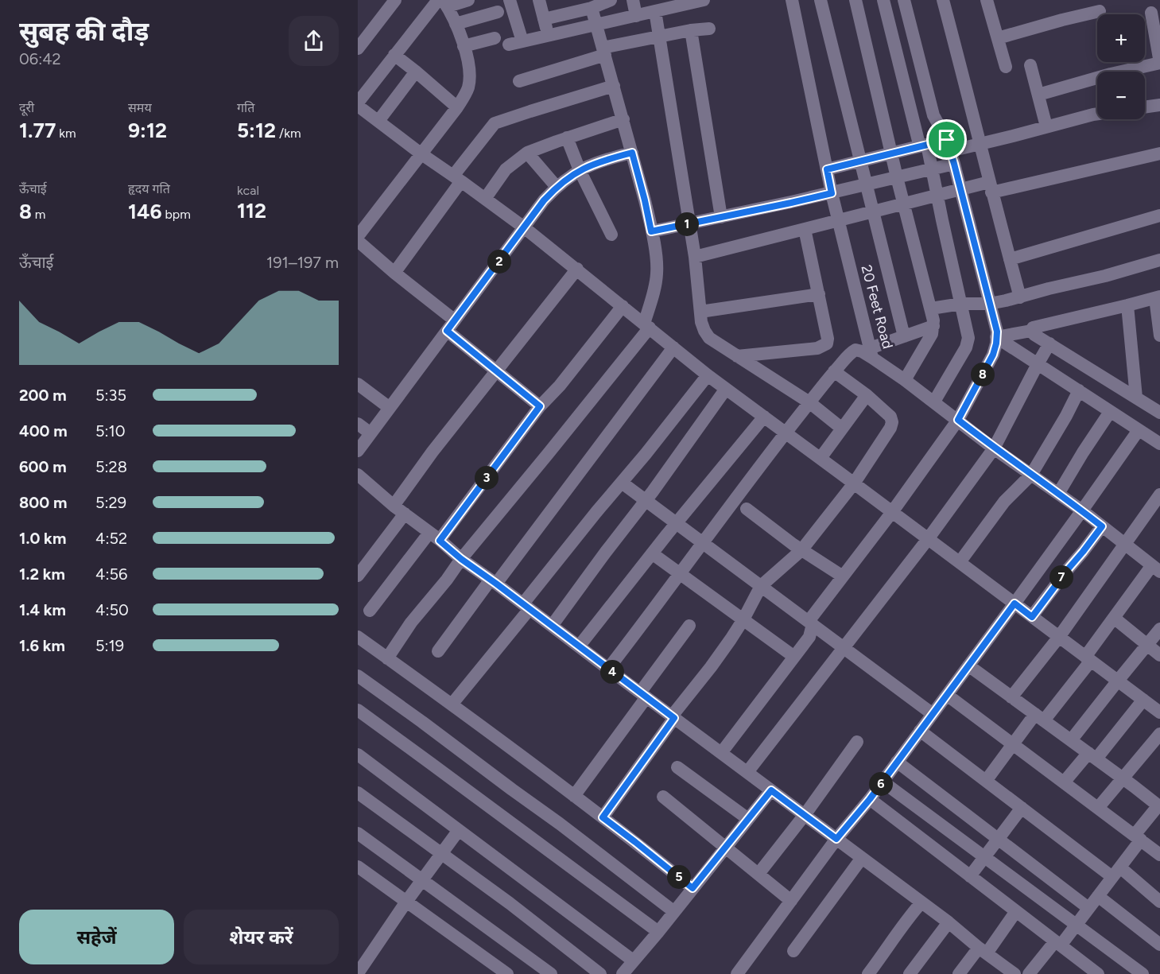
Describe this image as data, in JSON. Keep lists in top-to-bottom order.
{
  "streets": {
    "street": ["20 Feet Road"]
  },
  "page": {
    "heading": ["सुबह की दौड़", "06:42"],
    "map_buttons": ["+", "−"],
    "stats": [
      ["दूरी", "1.77 km"],
      ["समय", "9:12"],
      ["गति", "5:12 /km"],
      ["ऊँचाई", "8 m"],
      ["हृदय गति", "146 bpm"],
      ["kcal", "112"]
    ],
    "pins": [
      "1",
      "2",
      "8",
      "3",
      "7",
      "4",
      "6",
      "5"
    ],
    "chart": ["ऊँचाई", "191–197 m"],
    "list": [
      {
        "name": "200 m",
        "note": "5:35"
      },
      {
        "name": "400 m",
        "note": "5:10"
      },
      {
        "name": "600 m",
        "note": "5:28"
      },
      {
        "name": "800 m",
        "note": "5:29"
      },
      {
        "name": "1.0 km",
        "note": "4:52"
      },
      {
        "name": "1.2 km",
        "note": "4:56"
      },
      {
        "name": "1.4 km",
        "note": "4:50"
      },
      {
        "name": "1.6 km",
        "note": "5:19"
      }
    ],
    "buttons": ["सहेजें", "शेयर करें"]
  }
}
